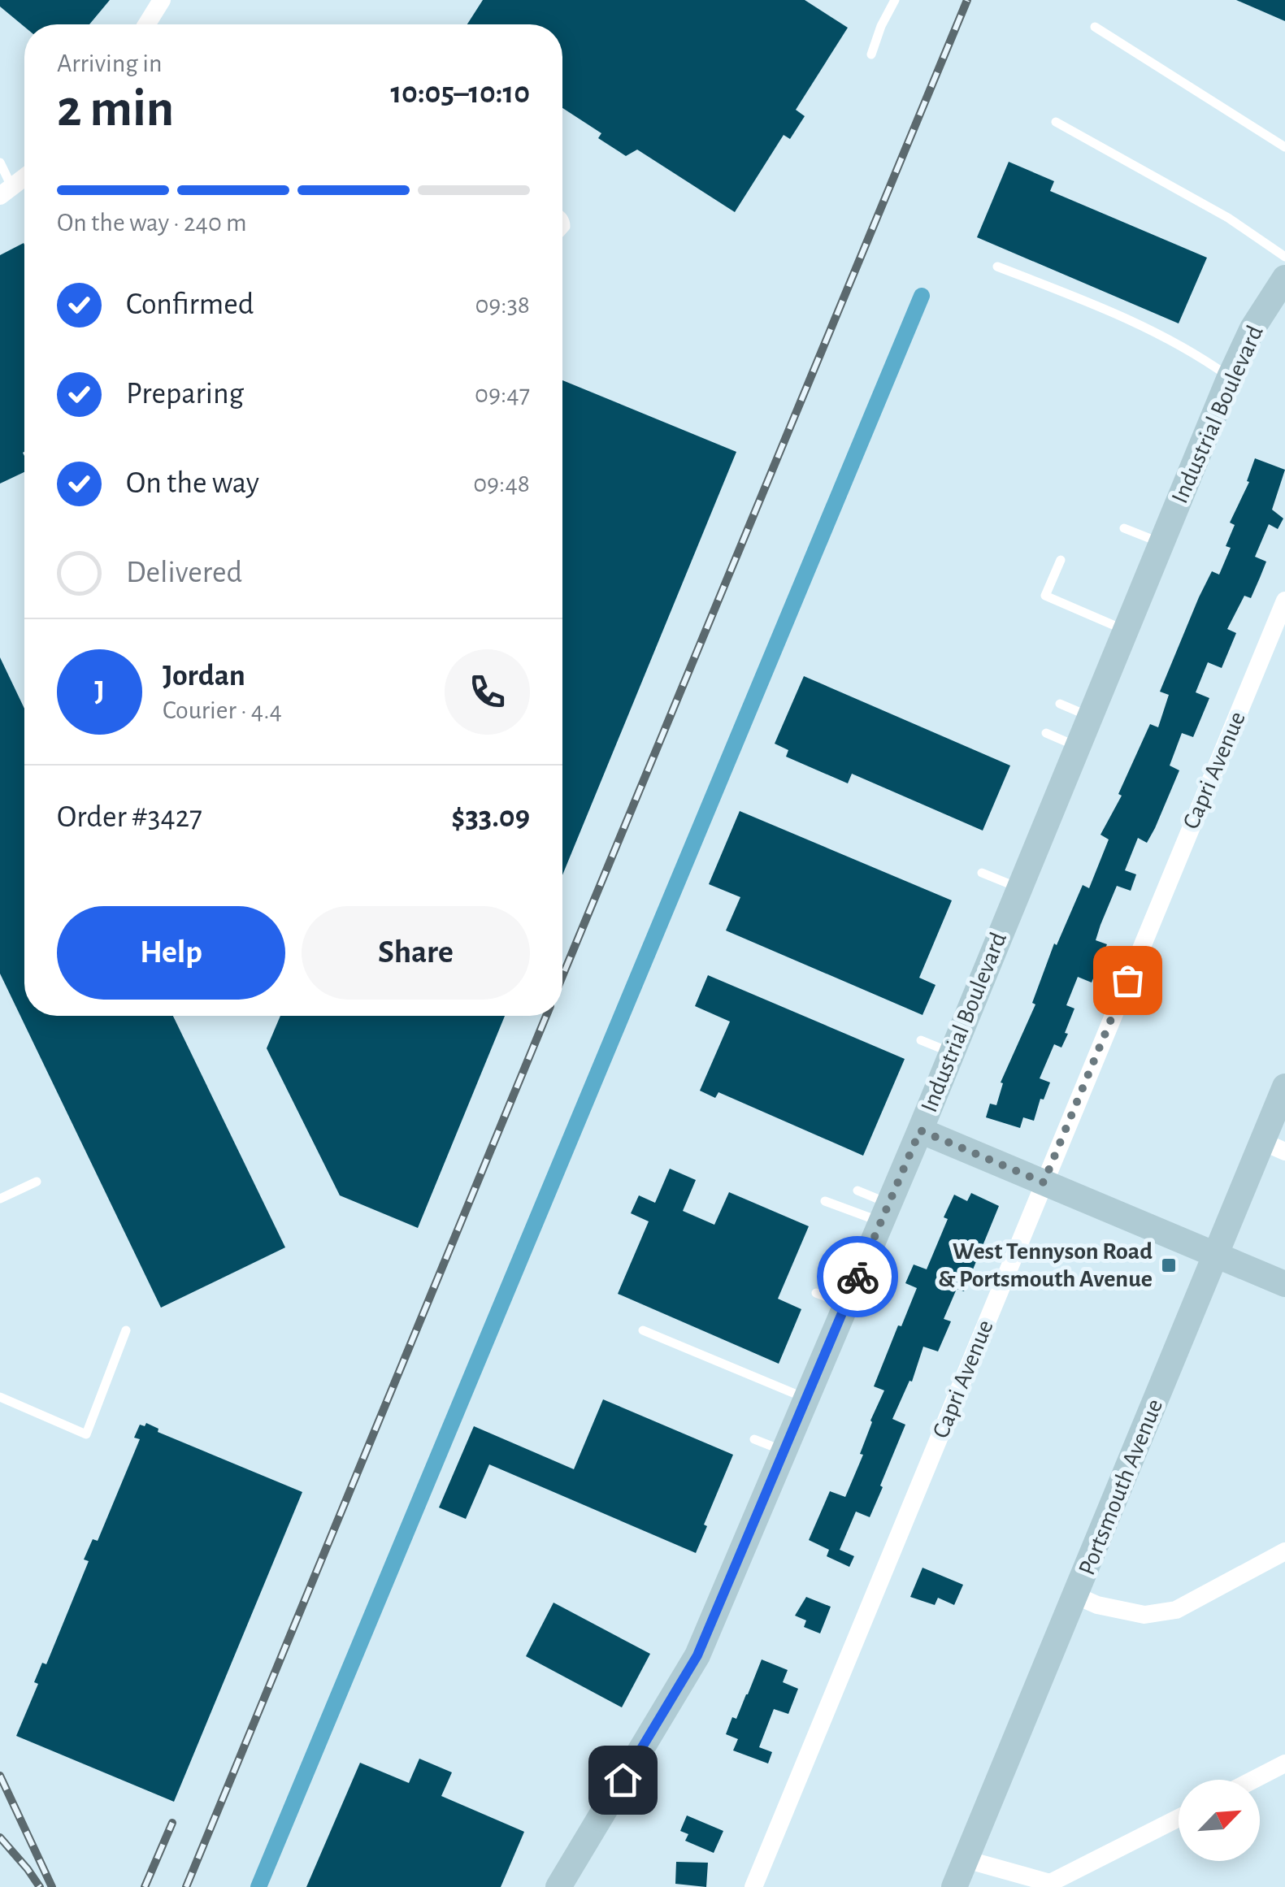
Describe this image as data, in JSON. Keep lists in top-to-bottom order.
{
  "streets": {
    "main road": ["Industrial Boulevard", "Portsmouth Avenue"],
    "street": ["Capri Avenue"]
  },
  "places": {
    "transit": ["West Tennyson Road & Portsmouth Avenue"]
  },
  "north": "top right",
  "page": {
    "heading": ["2 min", "Arriving in", "10:05–10:10"],
    "panel": [
      "Jordan",
      "Courier · 4.4",
      "Order #3427",
      "$33.09"
    ],
    "bar": "On the way · 240 m",
    "list": [
      ["Confirmed", "09:38"],
      ["Preparing", "09:47"],
      ["On the way", "09:48"],
      "Delivered"
    ],
    "round": "J",
    "buttons": ["Help", "Share"]
  }
}
